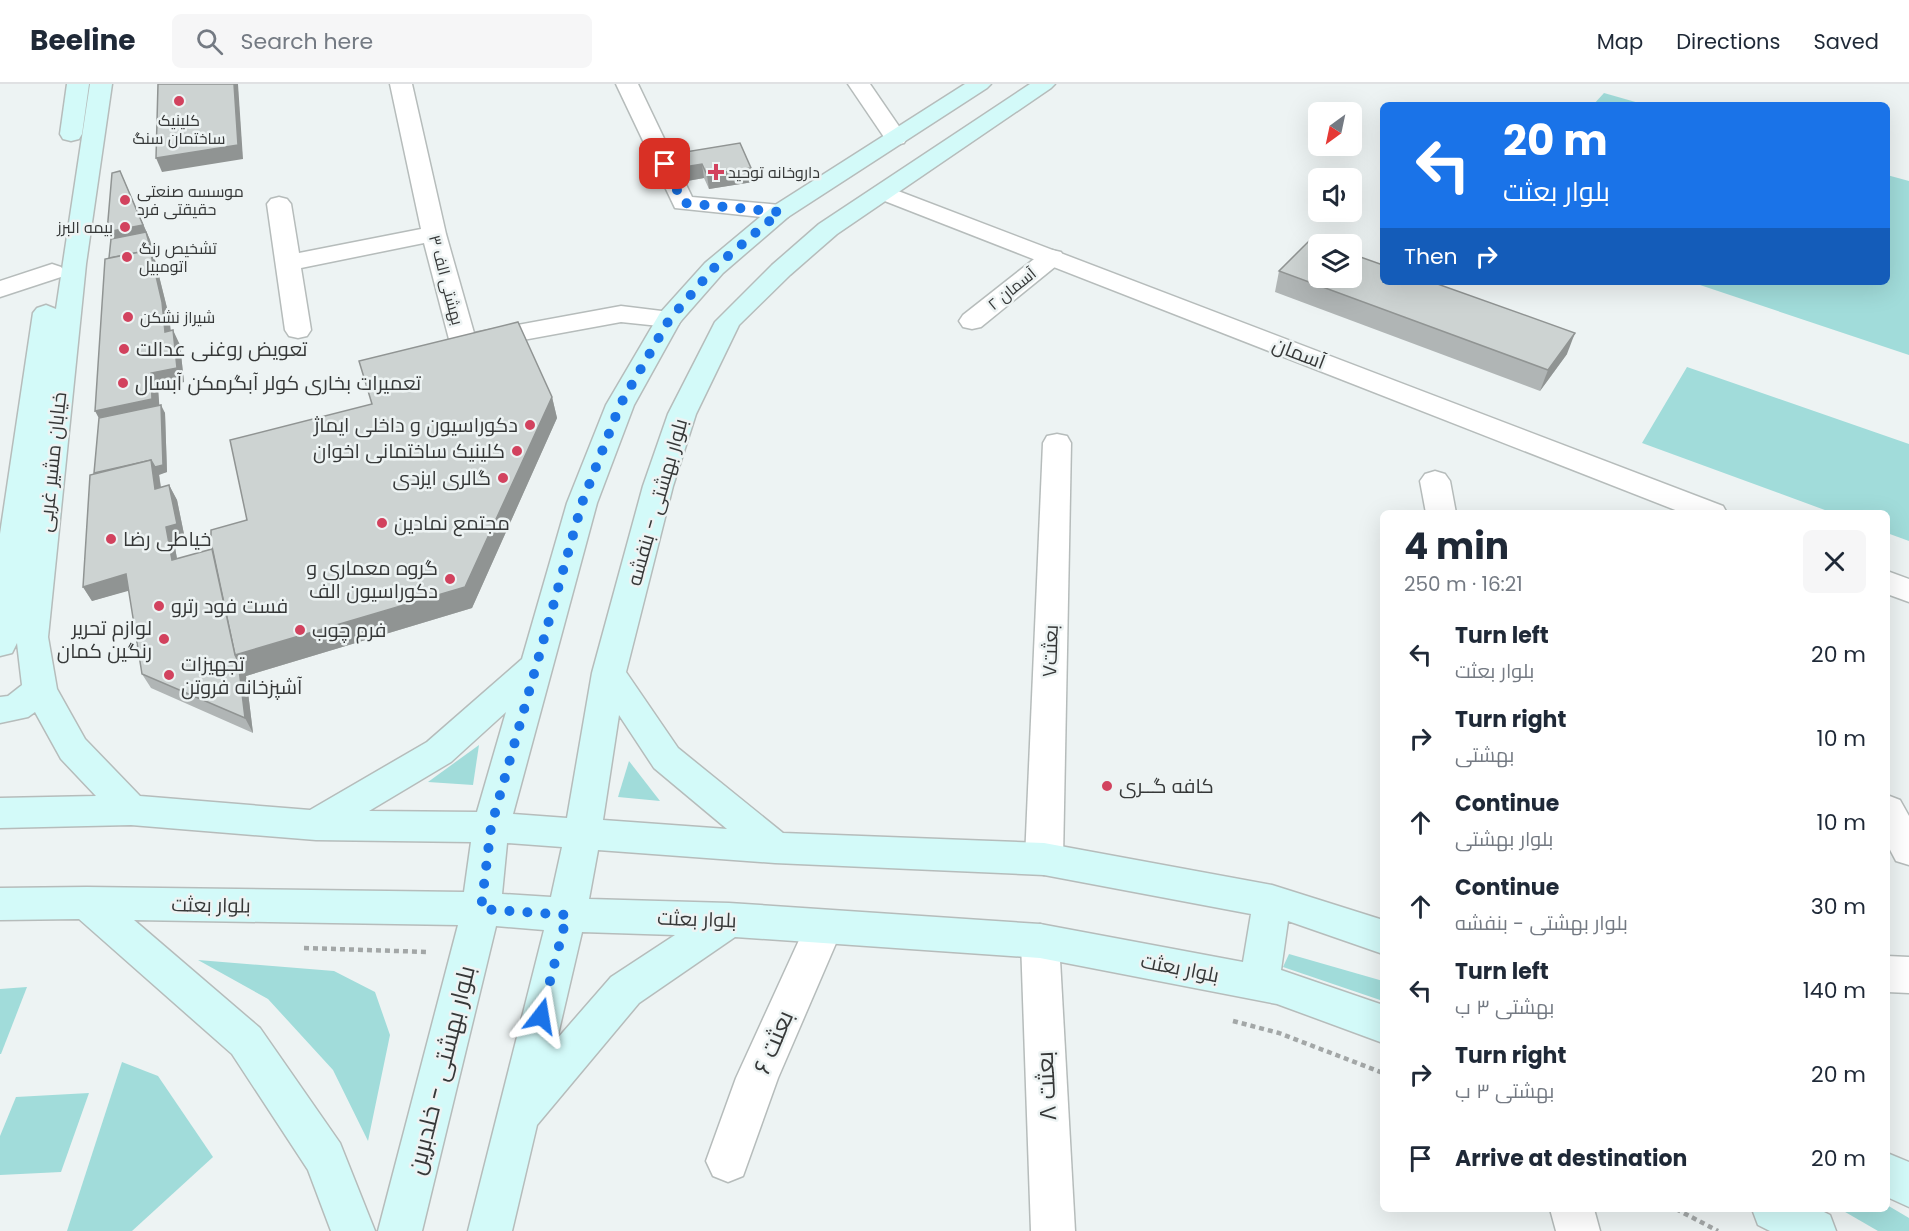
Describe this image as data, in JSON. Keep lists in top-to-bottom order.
{
  "streets": {
    "main road": [
      "خیابان مشیر غربی",
      "بلوار بهشتی - بنفشه",
      "بلوار بعثت",
      "بلوار بهشتی - خلدبرین"
    ],
    "street": [
      "بهشتی الف ۳",
      "۲ آسمان",
      "آسمان",
      "بعثت۷",
      "۶ بعثت",
      "۸ بعثت"
    ]
  },
  "crossings": [
    ["۲ آسمان", "آسمان"],
    ["آسمان", "بلوار بهشتی - بنفشه"],
    ["بلوار بهشتی - بنفشه", "بلوار بعثت"],
    ["بلوار بعثت", "۶ بعثت"],
    ["بلوار بعثت", "بلوار بهشتی - خلدبرین"],
    ["بلوار بعثت", "۸ بعثت"]
  ],
  "places": {
    "other": [
      "کلینیک ساختمان سنگ",
      "موسسه صنعتی حقیقتی فرد",
      "بیمه البرز",
      "تشخیص رنگ اتومبیل",
      "شیراز نشکن",
      "تعویض روغنی عدالت",
      "تعمیرات بخاری کولر آبگرمکن آبسال",
      "دکوراسیون و داخلی ایماژ",
      "کلینیک ساختمانی اخوان",
      "گالری ایزدی",
      "مجتمع نمادین",
      "خیاطی رضا",
      "گروه معماری و دکوراسیون الف",
      "فست فود رترو",
      "فرم چوب",
      "لوازم تحریر رنگین کمان",
      "تجهيزات آشپزخانه فروتن",
      "کافه گــری"
    ],
    "health": ["داروخانه توحید"]
  },
  "north": "bottom left",
  "page": {
    "header": "Beeline",
    "search": "Search here",
    "nav": ["Map", "Directions", "Saved"],
    "turn": ["20 m", "بلوار بعثت"],
    "then": "Then",
    "heading": ["4 min", "250 m · 16:21"],
    "list": [
      {
        "name": "Turn left",
        "note": "بلوار بعثت",
        "value": "20 m"
      },
      {
        "name": "Turn right",
        "note": "بهشتی",
        "value": "10 m"
      },
      {
        "name": "Continue",
        "note": "بلوار بهشتی",
        "value": "10 m"
      },
      {
        "name": "Continue",
        "note": "بلوار بهشتی - بنفشه",
        "value": "30 m"
      },
      {
        "name": "Turn left",
        "note": "بهشتی ۳ ب",
        "value": "140 m"
      },
      {
        "name": "Turn right",
        "note": "بهشتی ۳ ب",
        "value": "20 m"
      },
      {
        "name": "Arrive at destination",
        "value": "20 m"
      }
    ]
  }
}
